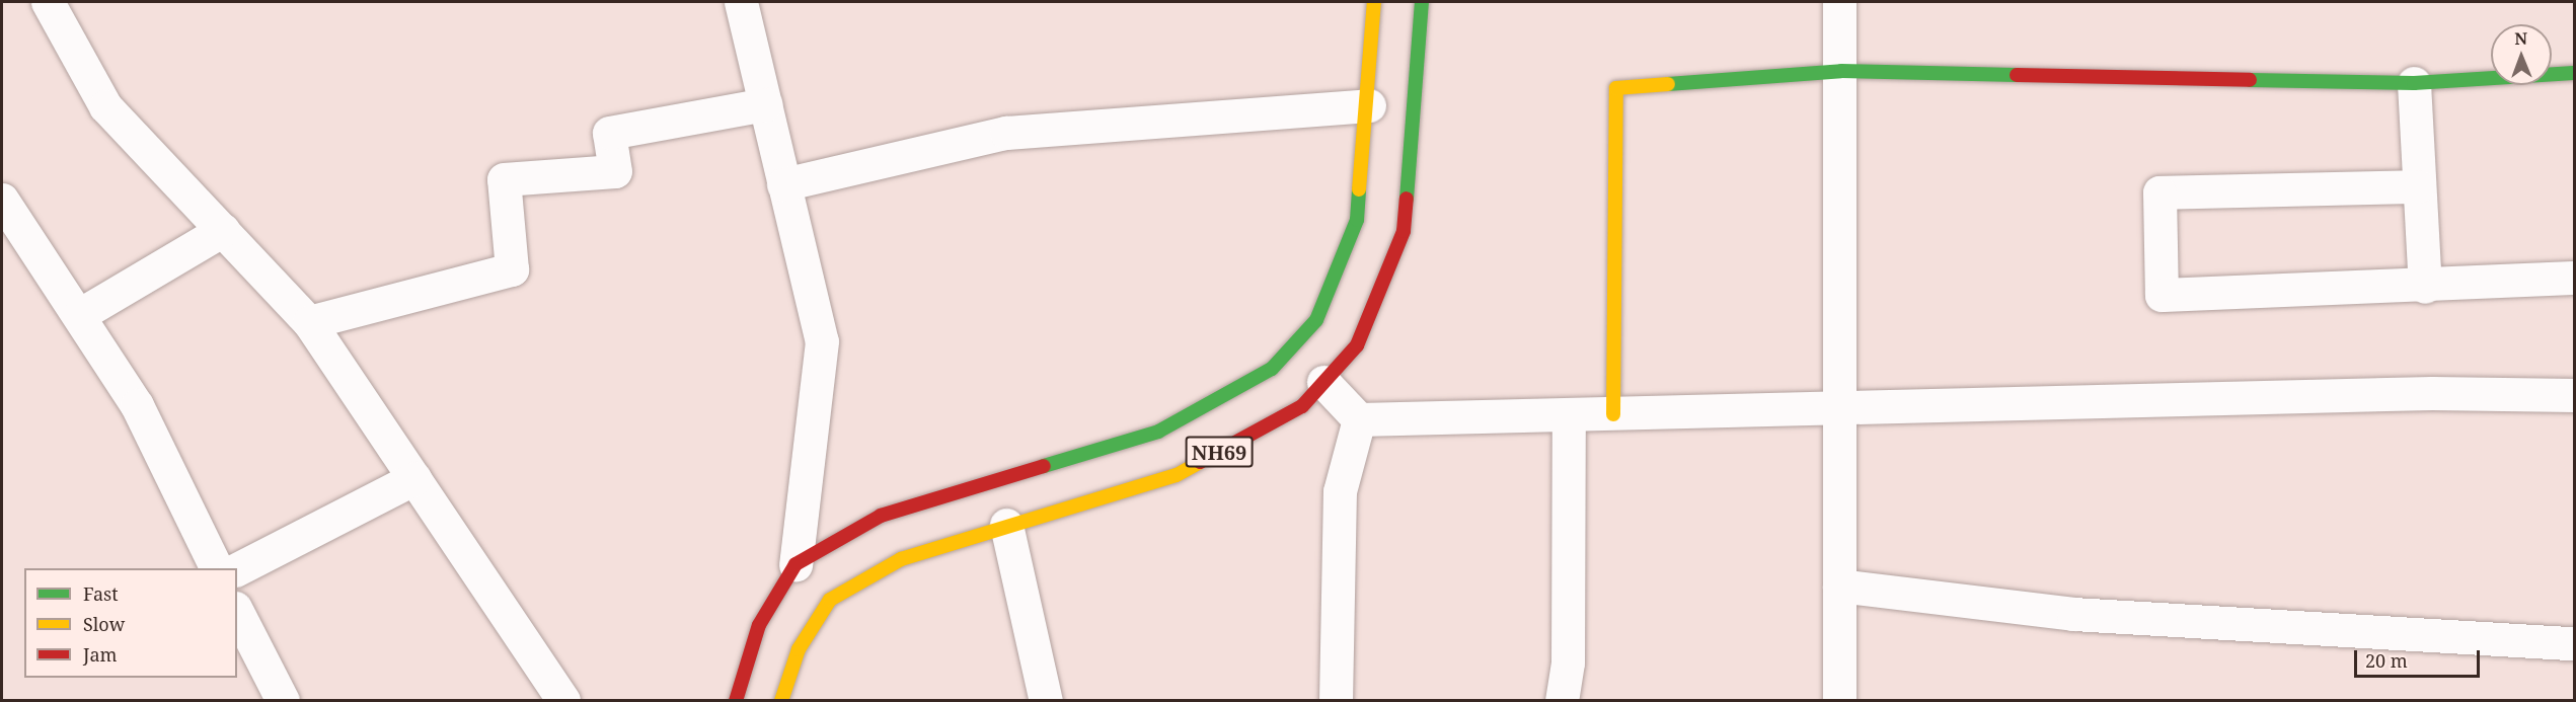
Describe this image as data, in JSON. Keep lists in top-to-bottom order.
{
  "streets": {
    "main road": ["NH69"]
  },
  "legend": ["Fast", "Slow", "Jam"],
  "scale_bar": "20 m",
  "north": "top"
}
